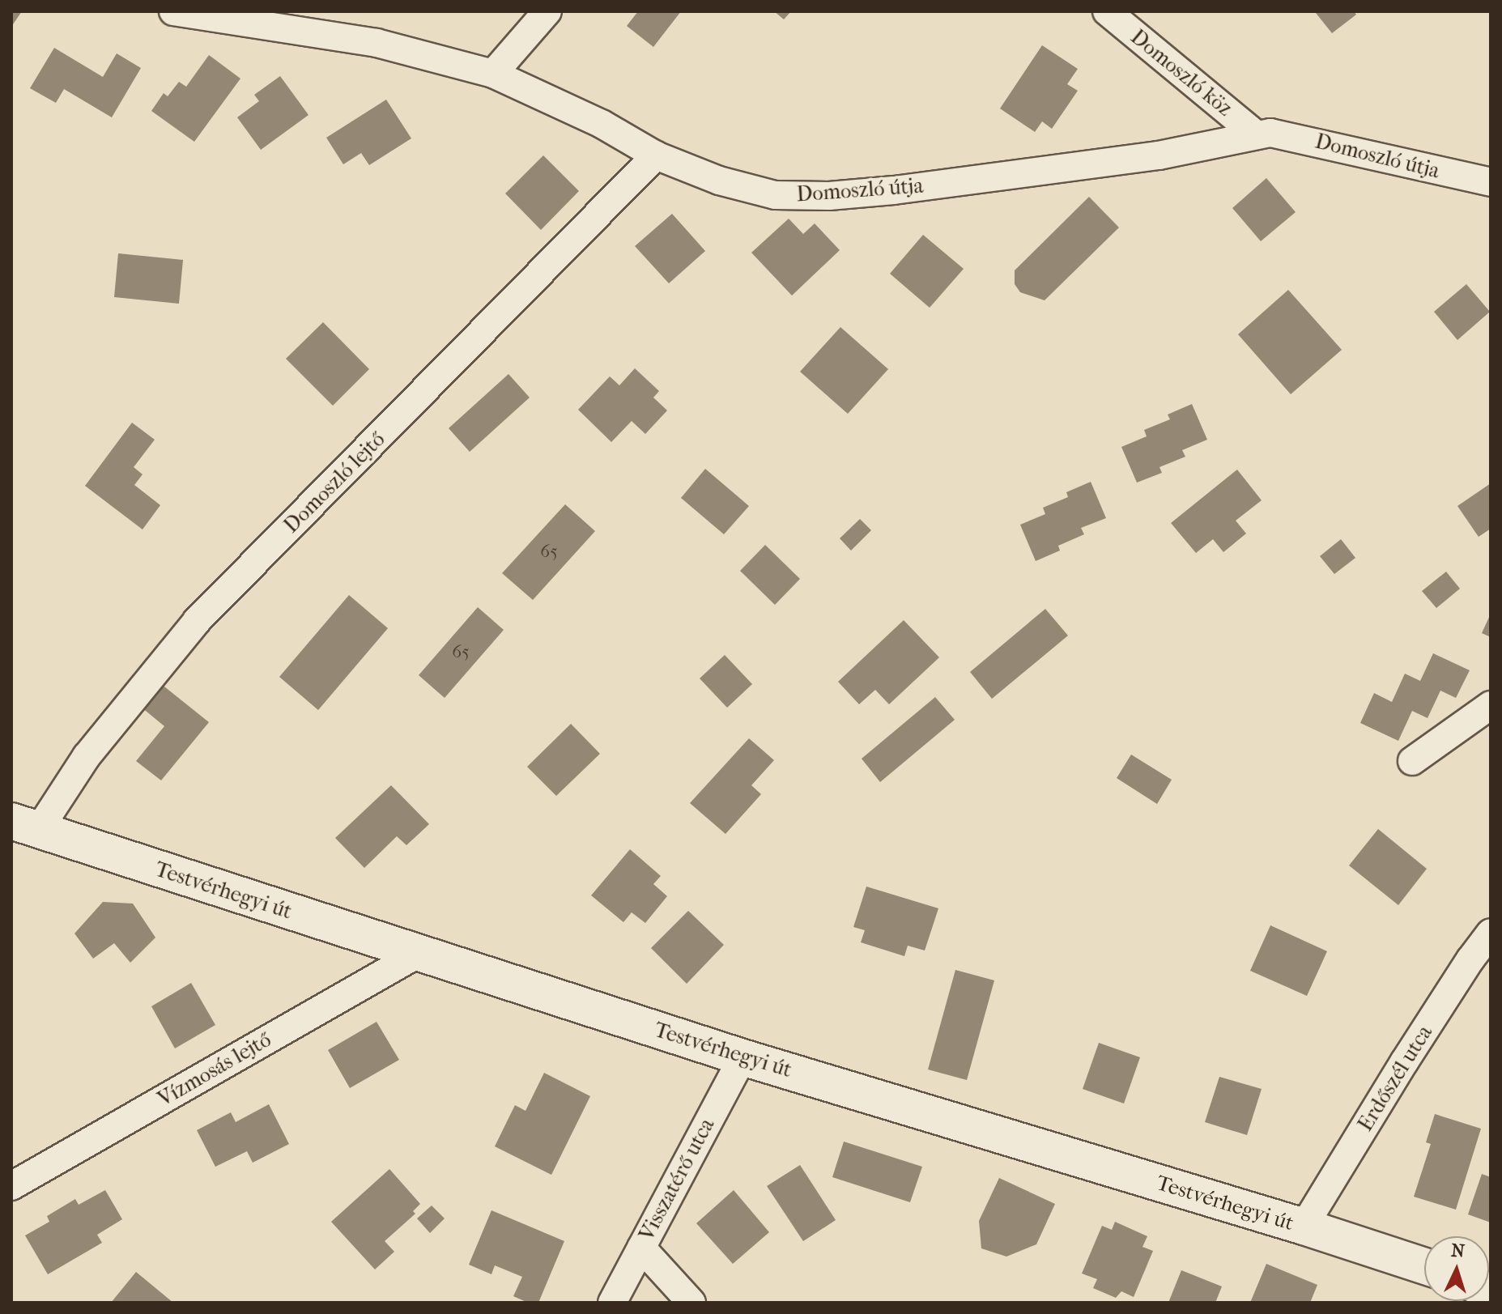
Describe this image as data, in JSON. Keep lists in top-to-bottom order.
{
  "streets": {
    "street": [
      "Domoszló köz",
      "Domoszló útja",
      "Domoszló lejtő",
      "Testvérhegyi út",
      "Vízmosás lejtő",
      "Erdőszél utca",
      "Visszatérő utca"
    ]
  },
  "crossings": [
    ["Domoszló köz", "Domoszló útja"],
    ["Domoszló útja", "Domoszló lejtő"],
    ["Domoszló lejtő", "Testvérhegyi út"],
    ["Testvérhegyi út", "Vízmosás lejtő"],
    ["Testvérhegyi út", "Erdőszél utca"],
    ["Testvérhegyi út", "Visszatérő utca"]
  ],
  "house_numbers": ["65", "65"],
  "north": "top"
}
